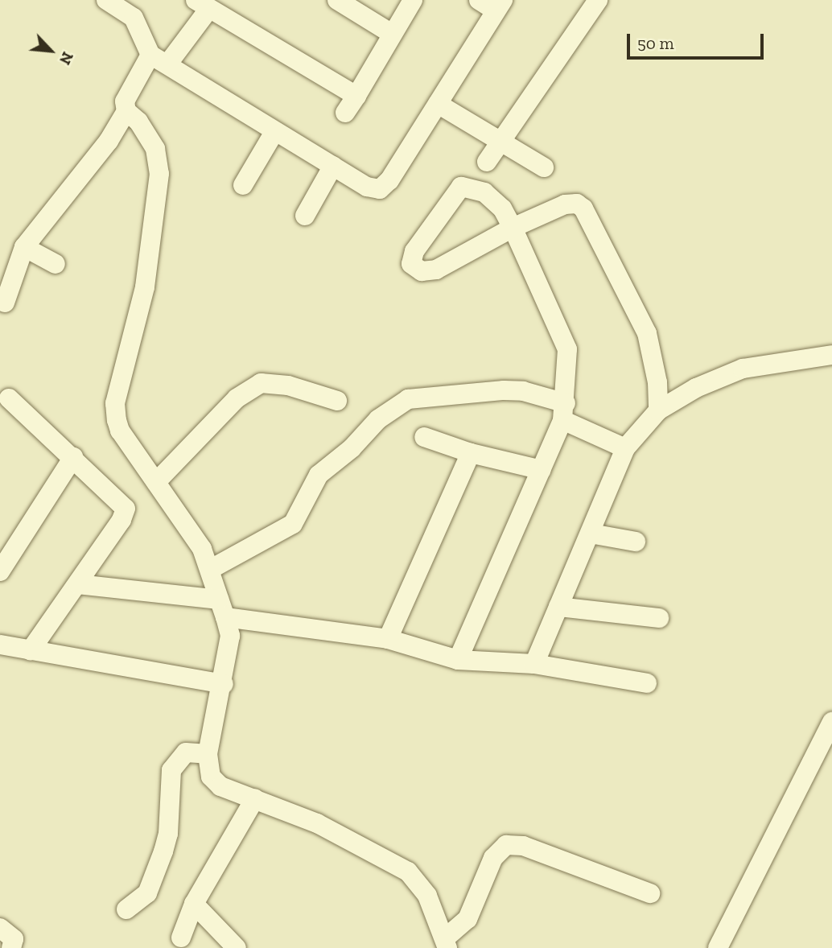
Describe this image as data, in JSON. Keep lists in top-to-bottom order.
{
  "scale_bar": "50 m",
  "north": "bottom right"
}
